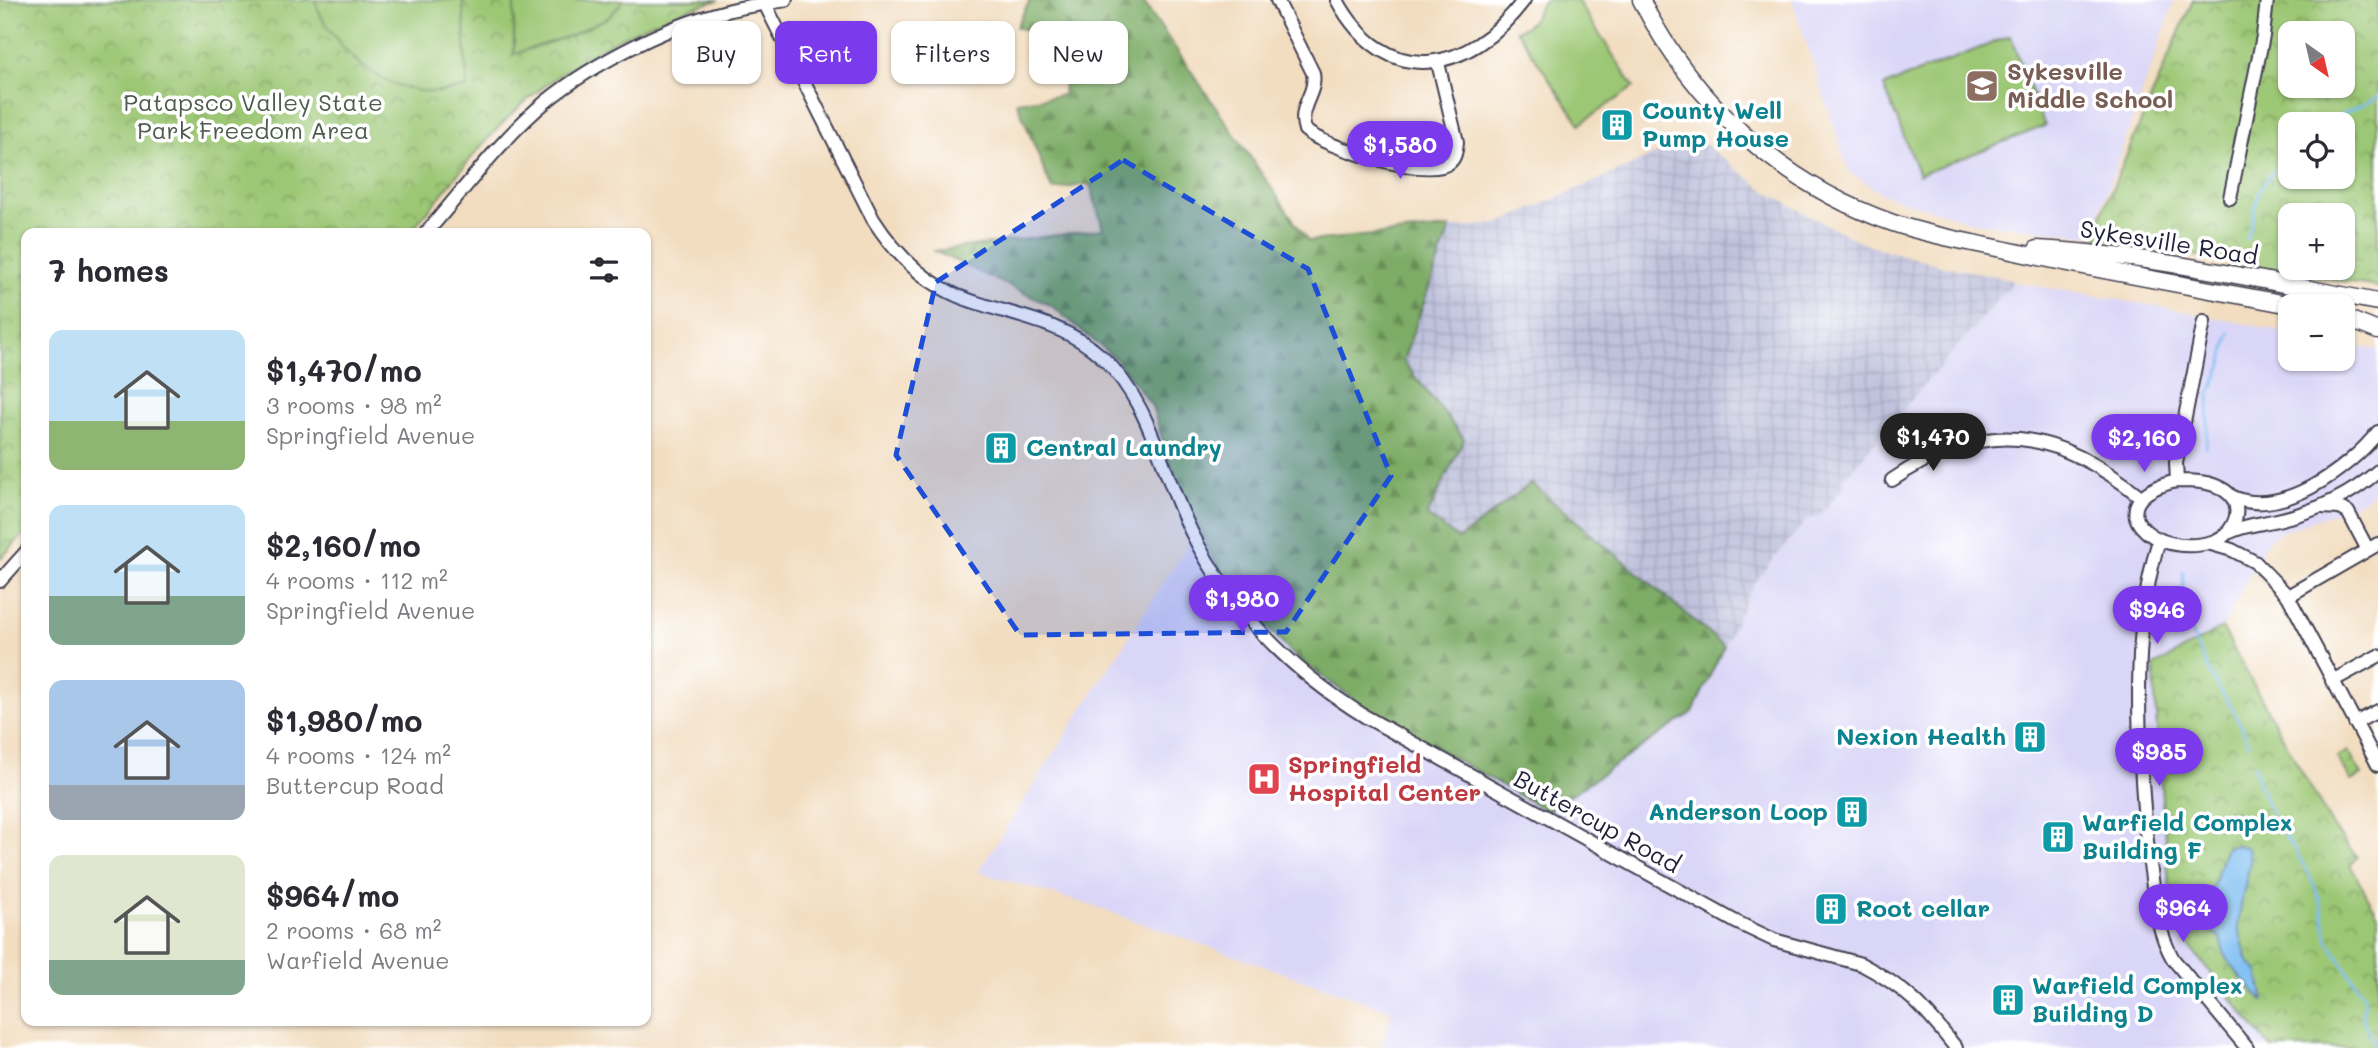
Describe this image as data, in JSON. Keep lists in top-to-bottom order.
{
  "streets": {
    "main road": ["Sykesville Road"],
    "street": ["Buttercup Road"]
  },
  "parks": ["Patapsco Valley State Park Freedom Area"],
  "places": {
    "school or university": ["Sykesville Middle School"],
    "building": [
      "County Well Pump House",
      "Central Laundry",
      "Nexion Health",
      "Anderson Loop",
      "Warfield Complex Building F",
      "Root cellar",
      "Warfield Complex Building D"
    ],
    "hospital": ["Springfield Hospital Center"]
  },
  "north": "bottom right",
  "page": {
    "map_buttons": ["+", "−"],
    "chip": [
      "Buy",
      "Rent",
      "Filters",
      "New"
    ],
    "price": [
      "$1,580",
      "$1,470",
      "$2,160",
      "$1,980",
      "$946",
      "$985",
      "$964"
    ],
    "heading": "7 homes",
    "list": [
      {
        "name": "$1,470/mo",
        "note": "3 rooms · 98 m² · Springfield Avenue"
      },
      {
        "name": "$2,160/mo",
        "note": "4 rooms · 112 m² · Springfield Avenue"
      },
      {
        "name": "$1,980/mo",
        "note": "4 rooms · 124 m² · Buttercup Road"
      },
      {
        "name": "$964/mo",
        "note": "2 rooms · 68 m² · Warfield Avenue"
      }
    ]
  }
}
